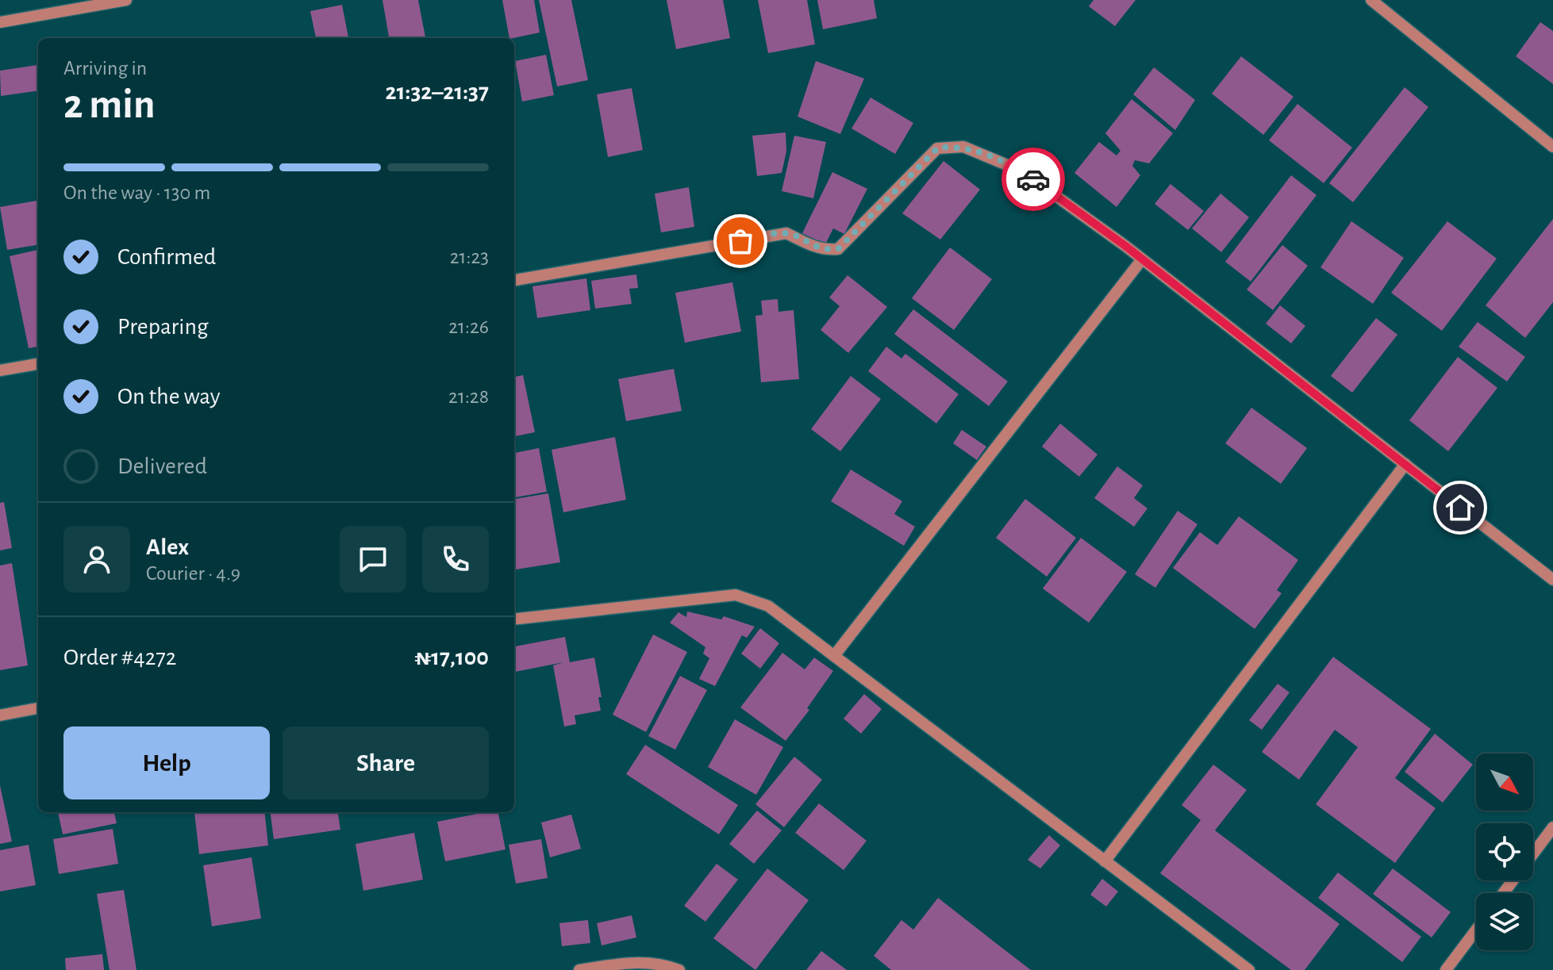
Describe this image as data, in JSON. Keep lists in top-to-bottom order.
{
  "north": "bottom right",
  "page": {
    "heading": ["2 min", "Arriving in", "21:32–21:37"],
    "panel": [
      "Alex",
      "Courier · 4.9",
      "Order #4272",
      "₦17,100"
    ],
    "bar": "On the way · 130 m",
    "list": [
      ["Confirmed", "21:23"],
      ["Preparing", "21:26"],
      ["On the way", "21:28"],
      "Delivered"
    ],
    "buttons": ["Help", "Share"]
  }
}
